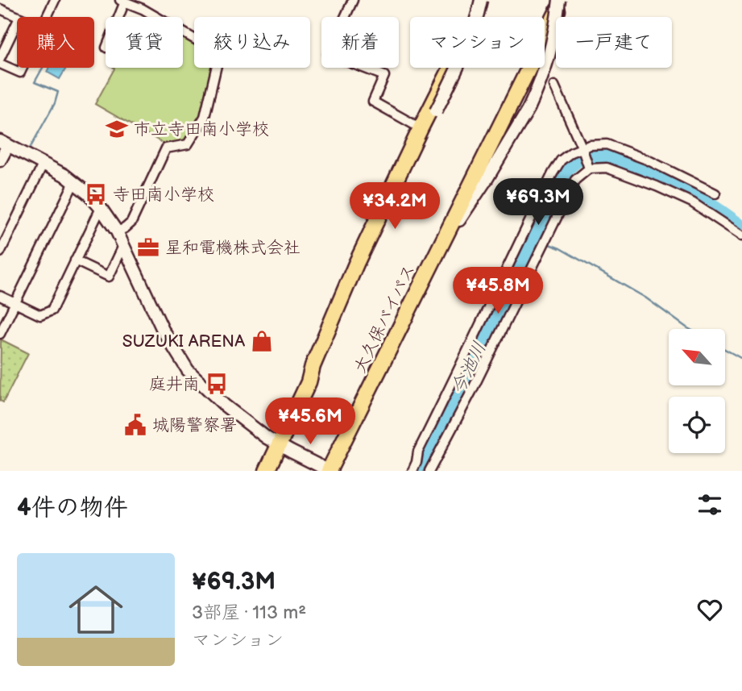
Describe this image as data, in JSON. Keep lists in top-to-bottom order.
{
  "streets": {
    "highway": ["大久保バイパス"]
  },
  "water": ["今池川"],
  "places": {
    "school or university": ["市立寺田南小学校"],
    "bus stop": ["寺田南小学校", "庭井南"],
    "office": ["星和電機株式会社"],
    "shop": ["SUZUKI ARENA"],
    "public building": ["城陽警察署"]
  },
  "north": "top left",
  "page": {
    "chip": [
      "購入",
      "賃貸",
      "絞り込み",
      "新着",
      "マンション",
      "一戸建て"
    ],
    "price": [
      "¥69.3M",
      "¥34.2M",
      "¥45.8M",
      "¥45.6M"
    ],
    "heading": "4件の物件",
    "list": [
      {
        "name": "¥69.3M",
        "note": "3部屋 · 113 m² · マンション"
      }
    ]
  }
}
